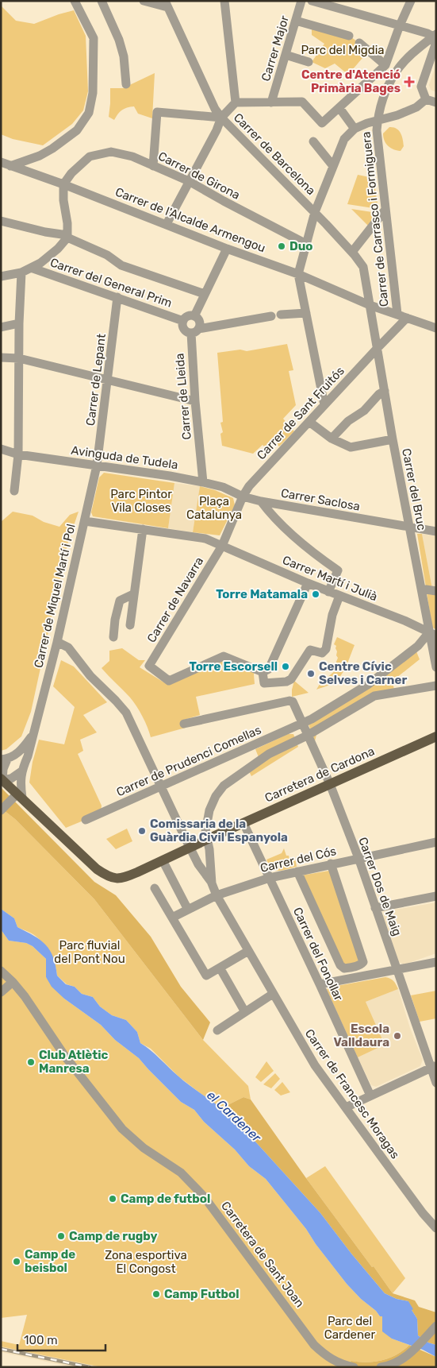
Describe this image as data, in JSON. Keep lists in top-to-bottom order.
{
  "streets": {
    "main road": ["Carretera de Cardona"],
    "street": [
      "Carrer Major",
      "Carrer de Barcelona",
      "Carrer de Girona",
      "Carrer de Carrasco i Formiguera",
      "Carrer de l'Alcalde Armengou",
      "Carrer del General Prim",
      "Carrer de Lepant",
      "Carrer de Lleida",
      "Carrer de Sant Fruitós",
      "Avinguda de Tudela",
      "Carrer del Bruc",
      "Carrer Saclosa",
      "Carrer Martí i Julià",
      "Carrer de Miquel Martí i Pol",
      "Carrer de Navarra",
      "Carrer de Prudenci Comellas",
      "Carrer del Cós",
      "Carrer Dos de Maig",
      "Carrer del Fonollar",
      "Carrer de Francesc Moragas",
      "Carretera de Sant Joan"
    ]
  },
  "crossings": [
    ["Carrer de Barcelona", "Carrer de l'Alcalde Armengou"],
    ["Carrer de Barcelona", "Carrer del Bruc"],
    ["Carrer de Girona", "Carrer de l'Alcalde Armengou"],
    ["Carrer de Carrasco i Formiguera", "Carrer de l'Alcalde Armengou"],
    ["Carrer de l'Alcalde Armengou", "Carrer de Sant Fruitós"],
    ["Carrer del General Prim", "Carrer de Lepant"],
    ["Carrer del General Prim", "Carrer de Lleida"],
    ["Carrer de Lepant", "Avinguda de Tudela"],
    ["Carrer de Lepant", "Carrer de Miquel Martí i Pol"],
    ["Carrer de Lleida", "Avinguda de Tudela"],
    ["Carrer de Sant Fruitós", "Avinguda de Tudela"],
    ["Carrer de Sant Fruitós", "Carrer del Bruc"],
    ["Carrer de Sant Fruitós", "Carrer Saclosa"],
    ["Avinguda de Tudela", "Carrer Saclosa"],
    ["Avinguda de Tudela", "Carrer de Miquel Martí i Pol"],
    ["Carrer del Bruc", "Carrer Saclosa"],
    ["Carrer del Bruc", "Carrer Martí i Julià"],
    ["Carrer del Bruc", "Carrer de Prudenci Comellas"],
    ["Carrer Martí i Julià", "Carrer de Miquel Martí i Pol"],
    ["Carrer Martí i Julià", "Carrer de Navarra"],
    ["Carrer Martí i Julià", "Carrer de Prudenci Comellas"],
    ["Carrer de Miquel Martí i Pol", "Carretera de Cardona"],
    ["Carrer de Miquel Martí i Pol", "Carrer de Francesc Moragas"],
    ["Carrer de Prudenci Comellas", "Carrer Dos de Maig"],
    ["Carrer de Prudenci Comellas", "Carrer de Francesc Moragas"],
    ["Carretera de Cardona", "Carrer Dos de Maig"],
    ["Carretera de Cardona", "Carrer del Fonollar"],
    ["Carretera de Cardona", "Carrer de Francesc Moragas"],
    ["Carrer del Cós", "Carrer Dos de Maig"],
    ["Carrer del Cós", "Carrer del Fonollar"],
    ["Carrer del Cós", "Carrer de Francesc Moragas"],
    ["Carrer Dos de Maig", "Carrer de Francesc Moragas"]
  ],
  "water": ["el Cardener"],
  "parks": [
    "Parc del Migdia",
    "Parc Pintor Vila Closes",
    "Plaça Catalunya",
    "Parc fluvial del Pont Nou",
    "Zona esportiva El Congost",
    "Parc del Cardener"
  ],
  "places": {
    "health": ["Centre d'Atenció Primària Bages"],
    "other": [
      "Duo",
      "Torre Matamala",
      "Torre Escorsell",
      "Centre Cívic Selves i Carner",
      "Comissaria de la Guàrdia Civil Espanyola",
      "Escola Valldaura",
      "Club Atlètic Manresa",
      "Camp de futbol",
      "Camp de rugby",
      "Camp de beisbol",
      "Camp Futbol"
    ]
  },
  "scale_bar": "100 m"
}
